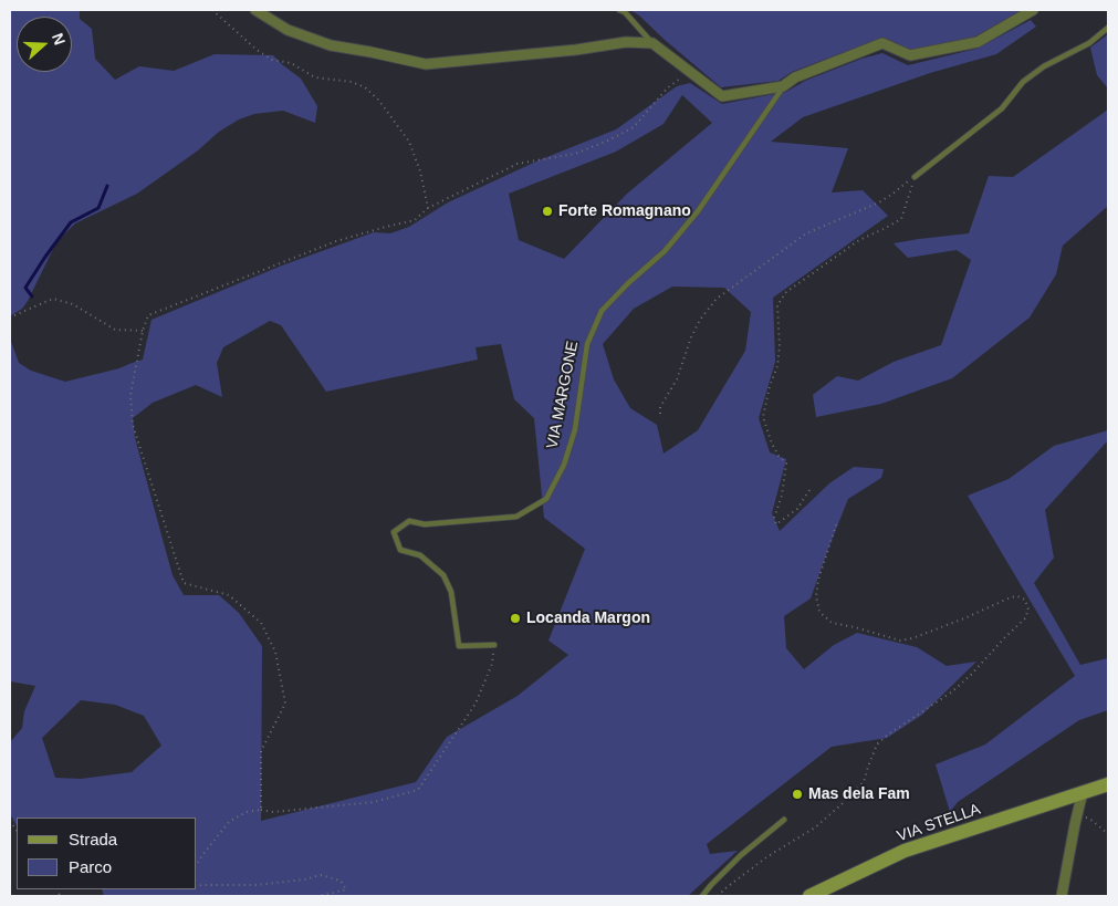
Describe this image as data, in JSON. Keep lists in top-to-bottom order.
{
  "streets": {
    "main road": ["VIA STELLA"],
    "street": ["VIA MARGONE"]
  },
  "places": ["Forte Romagnano", "Locanda Margon", "Mas dela Fam"],
  "legend": ["Strada", "Parco"],
  "north": "right"
}
